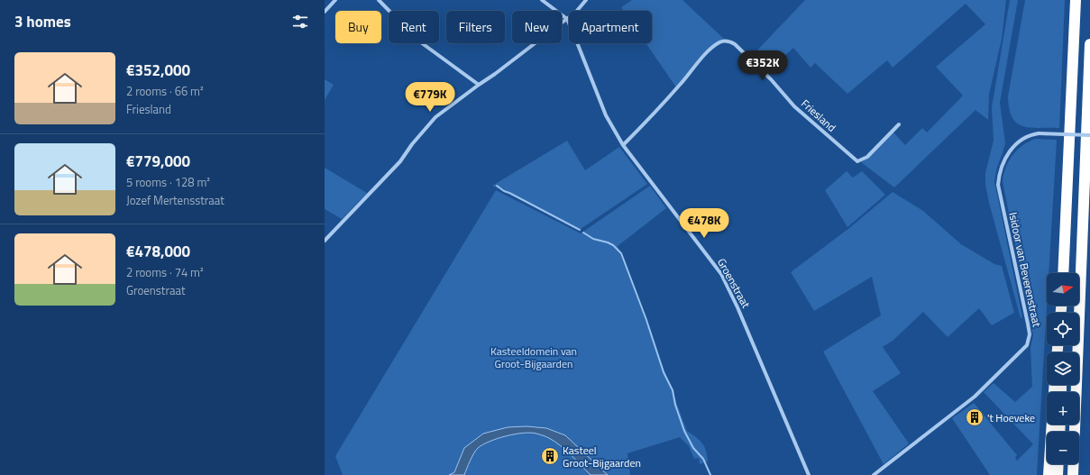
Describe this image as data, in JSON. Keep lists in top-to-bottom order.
{
  "streets": {
    "street": ["Friesland", "Isidoor van Beverenstraat", "Groenstraat"]
  },
  "crossings": [
    ["Friesland", "Groenstraat"]
  ],
  "parks": ["Kasteeldomein van Groot-Bijgaarden"],
  "places": {
    "building": ["'t Hoeveke", "Kasteel Groot-Bijgaarden"]
  },
  "north": "right",
  "page": {
    "heading": "3 homes",
    "chip": [
      "Buy",
      "Rent",
      "Filters",
      "New",
      "Apartment"
    ],
    "list": [
      {
        "name": "€352,000",
        "note": "2 rooms · 66 m² · Friesland"
      },
      {
        "name": "€779,000",
        "note": "5 rooms · 128 m² · Jozef Mertensstraat"
      },
      {
        "name": "€478,000",
        "note": "2 rooms · 74 m² · Groenstraat"
      }
    ],
    "price": ["€352K", "€779K", "€478K"],
    "map_buttons": ["+", "−"]
  }
}
